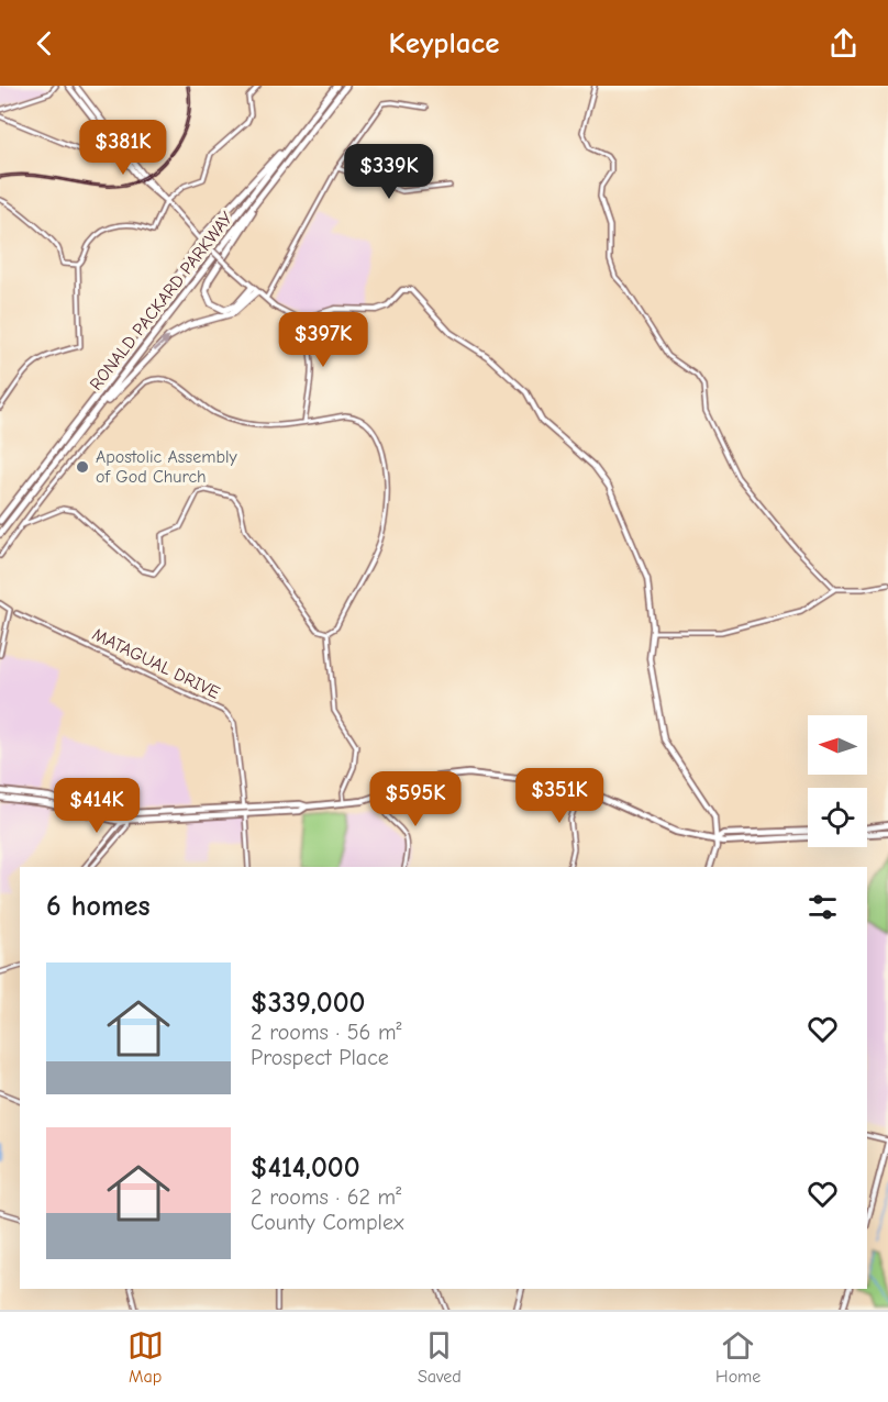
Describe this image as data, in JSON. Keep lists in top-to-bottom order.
{
  "streets": {
    "highway": ["RONALD PACKARD PARKWAY"],
    "street": ["MATAGUAL DRIVE"]
  },
  "places": ["Apostolic Assembly of God Church"],
  "north": "left",
  "page": {
    "header": "Keyplace",
    "price": [
      "$381K",
      "$339K",
      "$397K",
      "$351K",
      "$595K",
      "$414K"
    ],
    "heading": "6 homes",
    "list": [
      {
        "name": "$339,000",
        "note": "2 rooms · 56 m² · Prospect Place"
      },
      {
        "name": "$414,000",
        "note": "2 rooms · 62 m² · County Complex"
      }
    ],
    "tabs": ["Map", "Saved", "Home"]
  }
}
